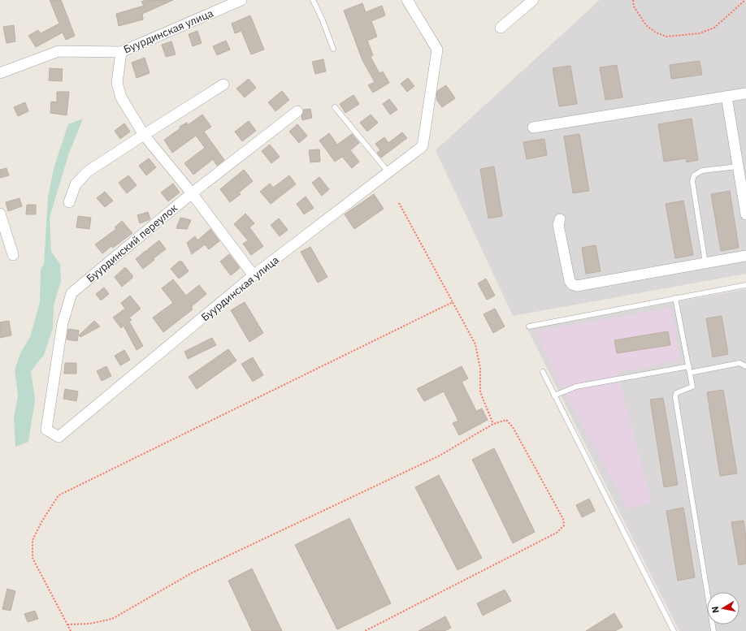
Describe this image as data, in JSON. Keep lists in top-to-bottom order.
{
  "streets": {
    "street": ["Буурдинская улица", "Буурдинский переулок"]
  },
  "crossings": [
    ["Буурдинская улица", "Буурдинский переулок"]
  ],
  "north": "left"
}
